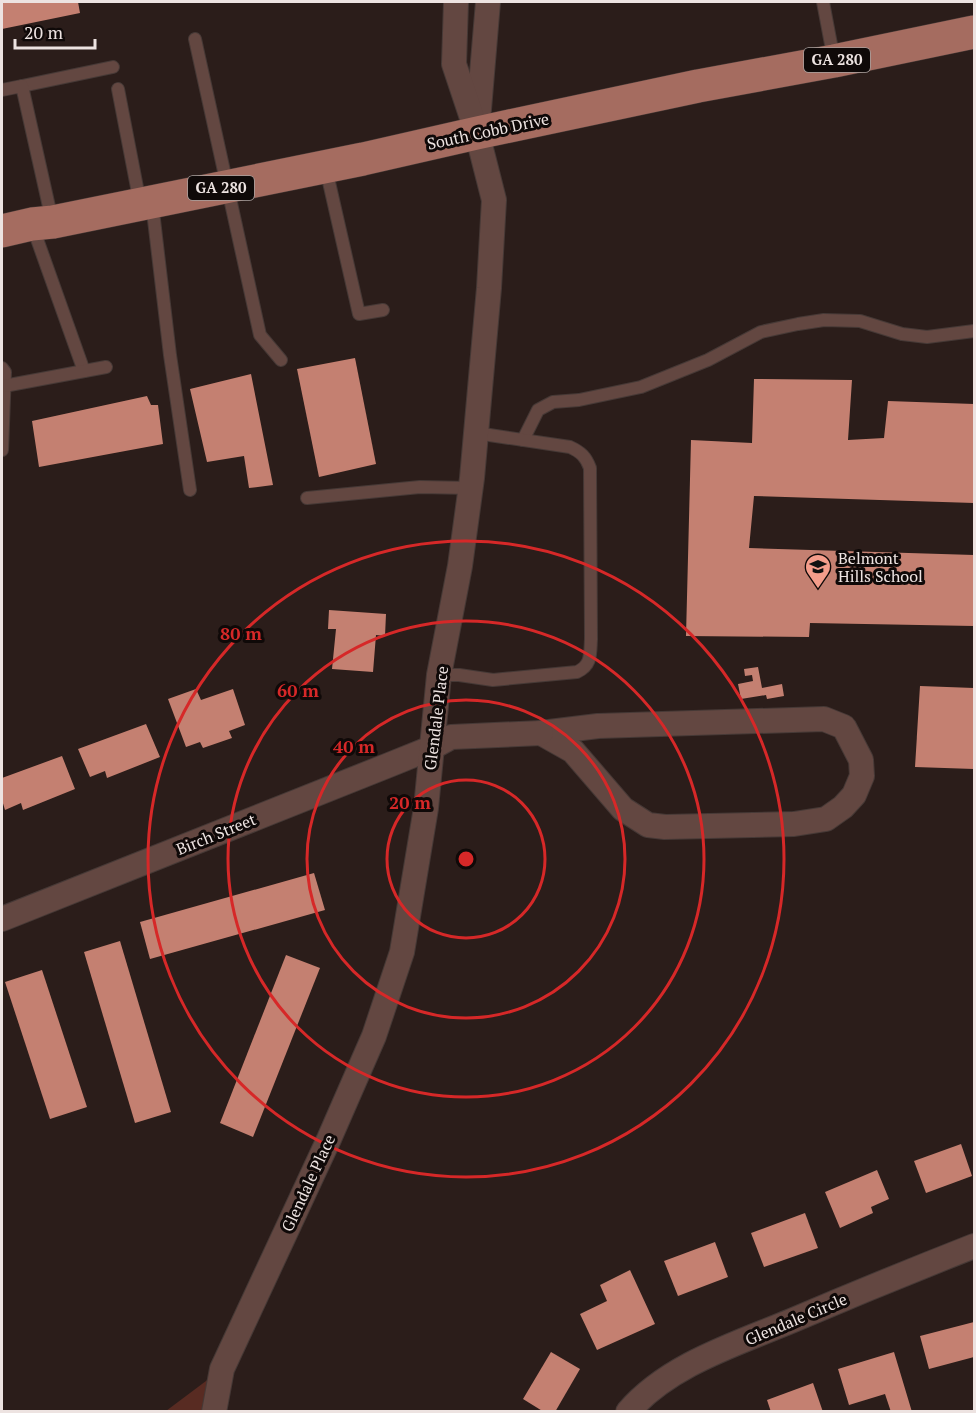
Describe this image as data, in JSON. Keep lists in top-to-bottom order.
{
  "streets": {
    "main road": ["GA 280", "South Cobb Drive"],
    "street": ["Glendale Place", "Birch Street", "Glendale Circle"]
  },
  "crossings": [
    ["South Cobb Drive", "Glendale Place"],
    ["Glendale Place", "Birch Street"]
  ],
  "places": {
    "school or university": ["Belmont Hills School"]
  },
  "scale_bar": "20 m",
  "rings": [
    "80 m",
    "60 m",
    "40 m",
    "20 m"
  ]
}
